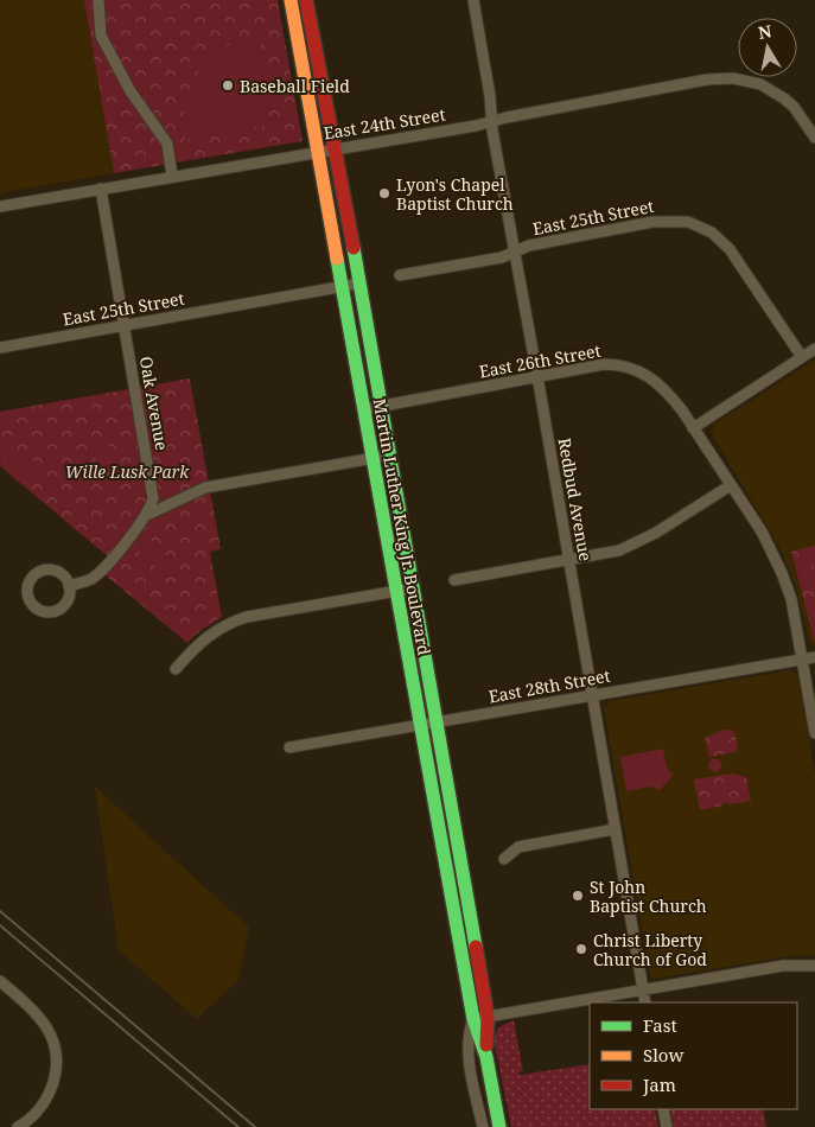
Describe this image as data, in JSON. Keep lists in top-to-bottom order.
{
  "streets": {
    "main road": ["Martin Luther King Jr. Boulevard"],
    "street": [
      "East 24th Street",
      "East 25th Street",
      "East 26th Street",
      "Oak Avenue",
      "Redbud Avenue",
      "East 28th Street"
    ]
  },
  "crossings": [
    ["East 24th Street", "Oak Avenue"],
    ["East 24th Street", "Redbud Avenue"],
    ["East 24th Street", "Martin Luther King Jr. Boulevard"],
    ["East 25th Street", "Oak Avenue"],
    ["East 25th Street", "Redbud Avenue"],
    ["East 25th Street", "Martin Luther King Jr. Boulevard"],
    ["East 26th Street", "Redbud Avenue"],
    ["East 26th Street", "Martin Luther King Jr. Boulevard"],
    ["East 26th Street", "East 28th Street"],
    ["Redbud Avenue", "East 28th Street"],
    ["Martin Luther King Jr. Boulevard", "East 28th Street"]
  ],
  "parks": ["Wille Lusk Park"],
  "places": [
    "Baseball Field",
    "Lyon's Chapel Baptist Church",
    "St John Baptist Church",
    "Christ Liberty Church of God"
  ],
  "legend": ["Fast", "Slow", "Jam"],
  "north": "top"
}
